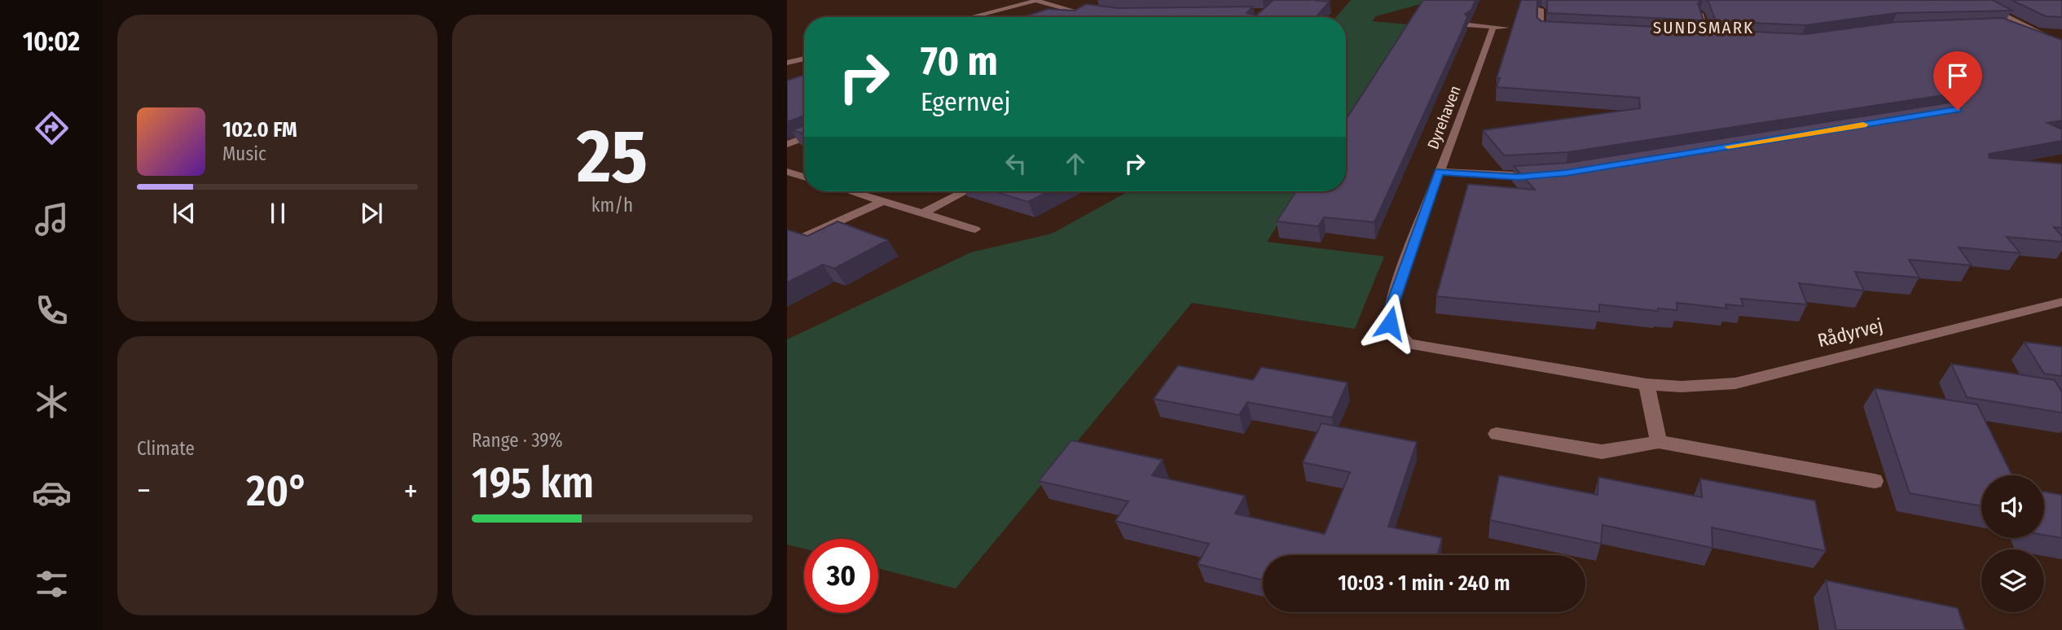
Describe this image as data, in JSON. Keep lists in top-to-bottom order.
{
  "streets": {
    "street": ["Dyrehaven", "Rådyrvej"]
  },
  "crossings": [
    ["Dyrehaven", "Rådyrvej"]
  ],
  "districts": ["SUNDSMARK"],
  "page": {
    "tabs": "10:02",
    "tile": [
      ["25", "km/h"],
      "Climate",
      ["Range · 39%", "195 km"]
    ],
    "turn": ["70 m", "Egernvej"],
    "song": ["102.0 FM", "Music"],
    "heat": ["−", "20°", "+"],
    "limit": "30",
    "trip": "10:03 · 1 min · 240 m"
  }
}
